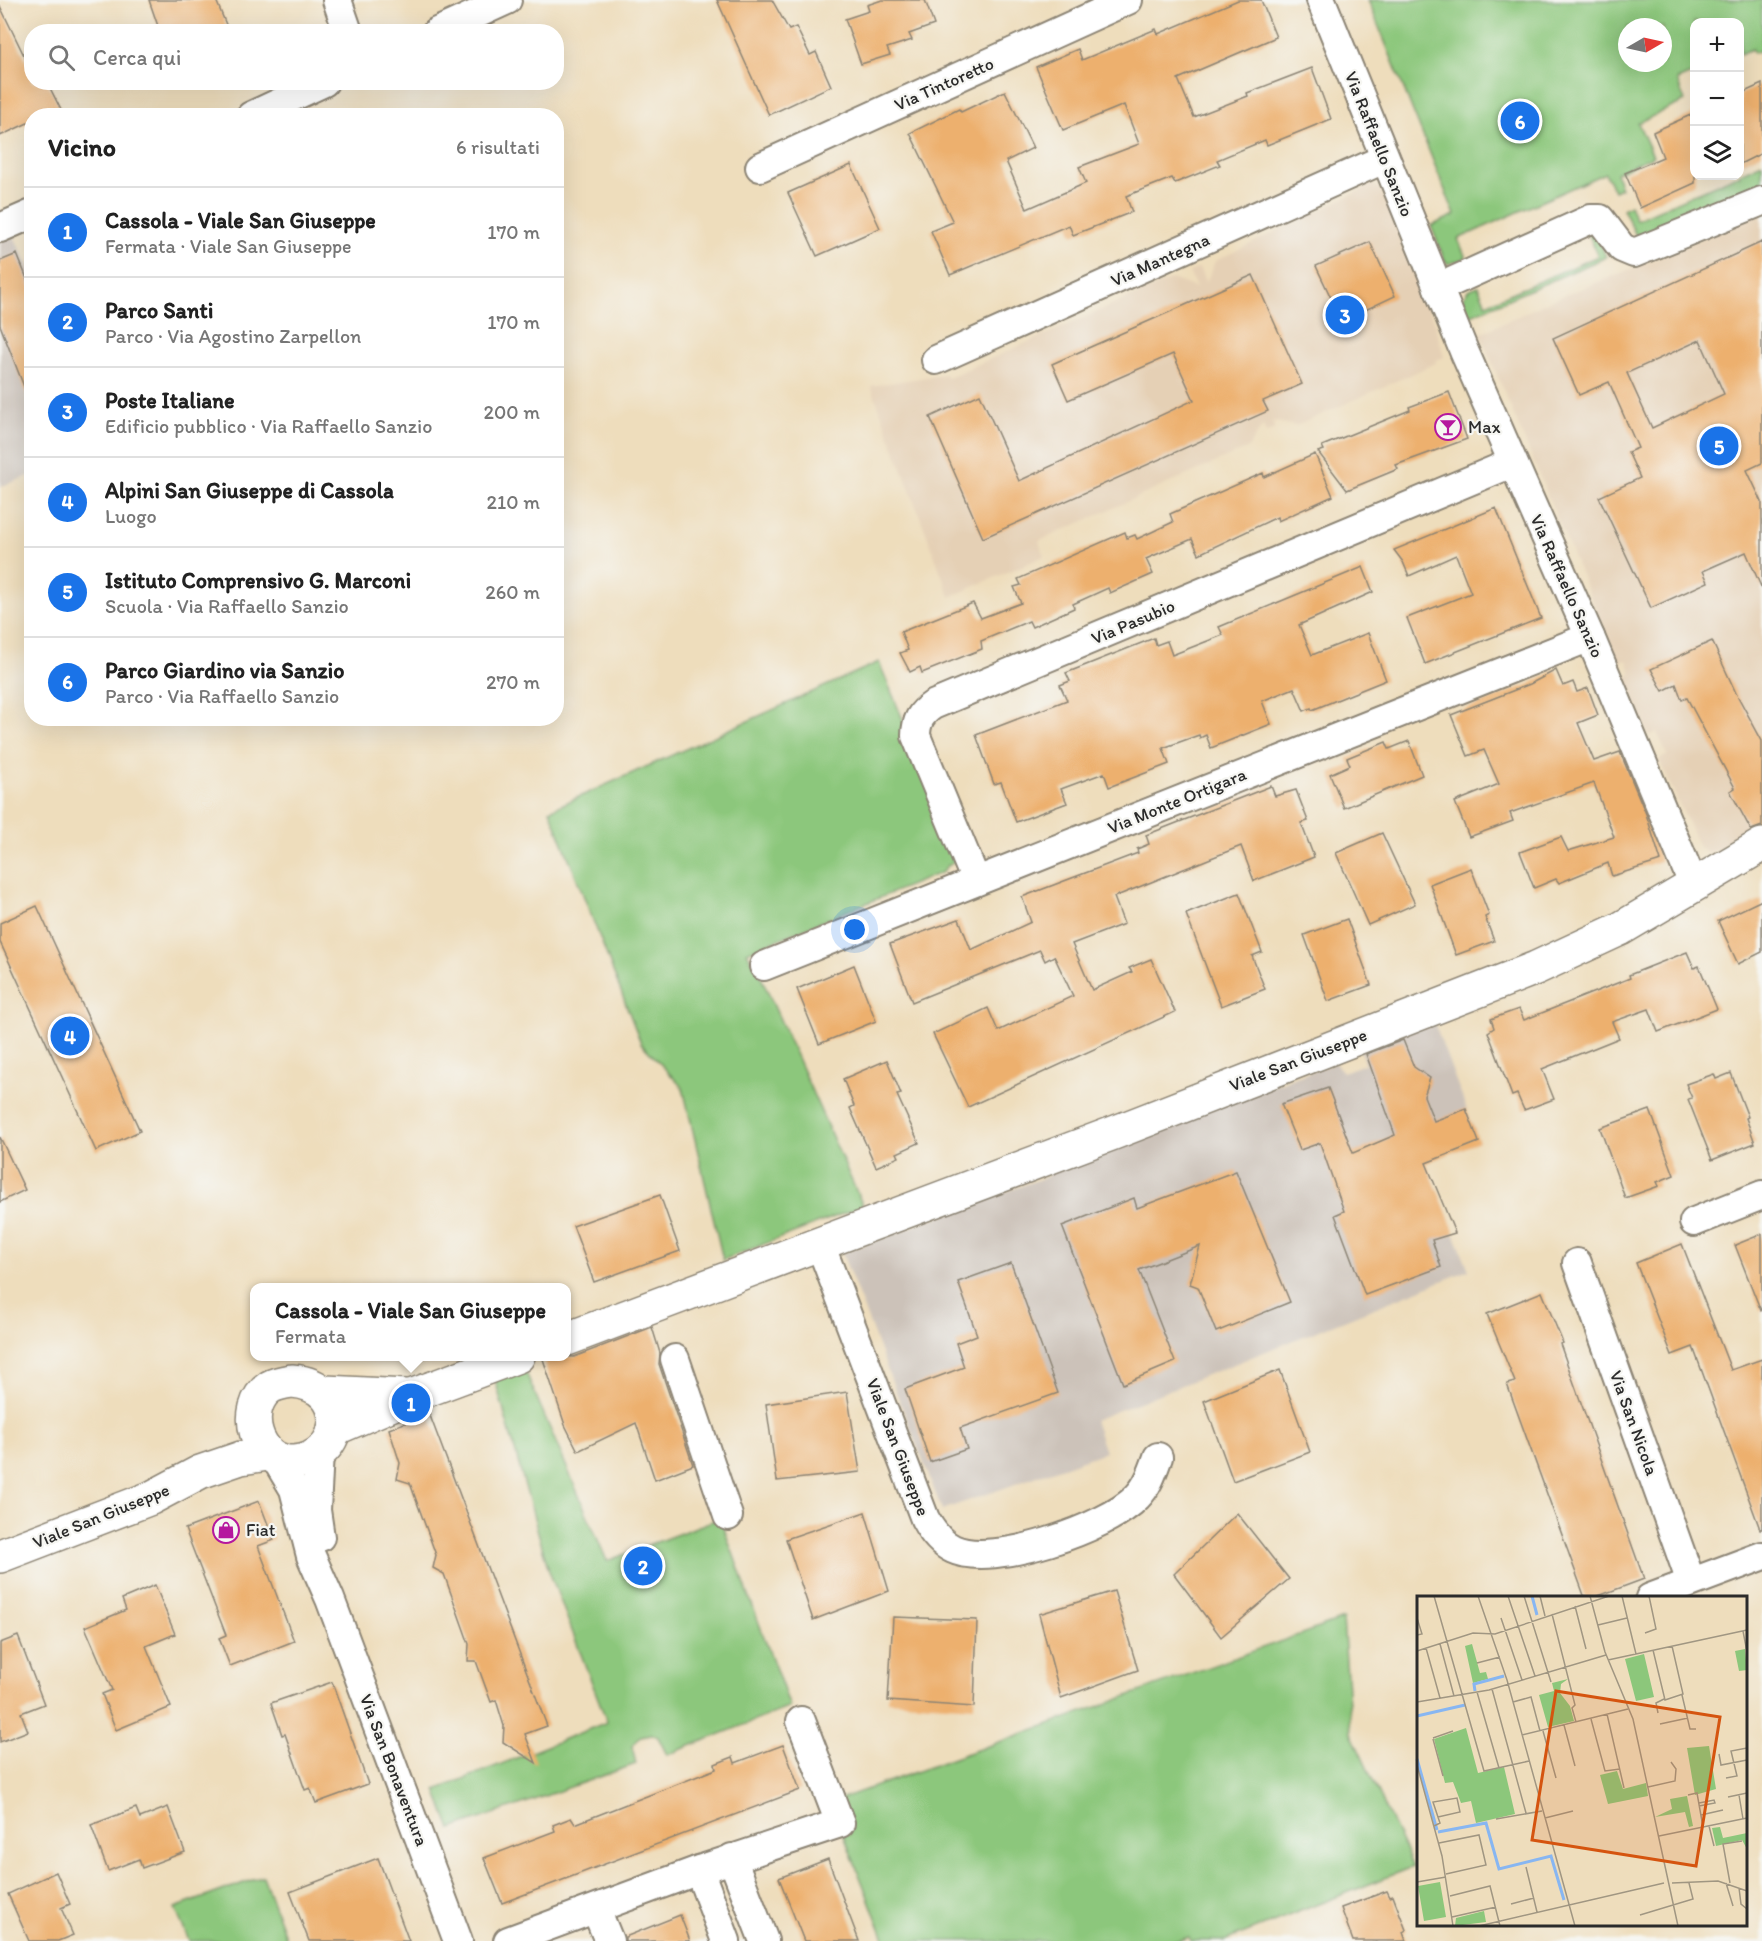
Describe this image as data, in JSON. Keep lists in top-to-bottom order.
{
  "streets": {
    "main road": ["Viale San Giuseppe"],
    "street": [
      "Via Tintoretto",
      "Via Raffaello Sanzio",
      "Via Mantegna",
      "Via Pasubio",
      "Via Monte Ortigara",
      "Via San Nicola",
      "Via San Bonaventura"
    ]
  },
  "crossings": [
    ["Via Raffaello Sanzio", "Via Mantegna"],
    ["Via Raffaello Sanzio", "Via Pasubio"],
    ["Via Raffaello Sanzio", "Via Monte Ortigara"],
    ["Via Raffaello Sanzio", "Viale San Giuseppe"],
    ["Via Pasubio", "Via Monte Ortigara"],
    ["Viale San Giuseppe", "Via San Bonaventura"]
  ],
  "places": {
    "bar": ["Max"],
    "shop": ["Fiat"]
  },
  "north": "right",
  "page": {
    "map_buttons": ["+", "−"],
    "search": "Cerca qui",
    "pins": [
      "6",
      "3",
      "5",
      "4",
      "1",
      "2"
    ],
    "heading": ["Vicino", "6 risultati"],
    "list": [
      {
        "mark": "1",
        "name": "Cassola - Viale San Giuseppe",
        "note": "Fermata · Viale San Giuseppe",
        "value": "170 m"
      },
      {
        "mark": "2",
        "name": "Parco Santi",
        "note": "Parco · Via Agostino Zarpellon",
        "value": "170 m"
      },
      {
        "mark": "3",
        "name": "Poste Italiane",
        "note": "Edificio pubblico · Via Raffaello Sanzio",
        "value": "200 m"
      },
      {
        "mark": "4",
        "name": "Alpini San Giuseppe di Cassola",
        "note": "Luogo",
        "value": "210 m"
      },
      {
        "mark": "5",
        "name": "Istituto Comprensivo G. Marconi",
        "note": "Scuola · Via Raffaello Sanzio",
        "value": "260 m"
      },
      {
        "mark": "6",
        "name": "Parco Giardino via Sanzio",
        "note": "Parco · Via Raffaello Sanzio",
        "value": "270 m"
      }
    ],
    "popup": ["Cassola - Viale San Giuseppe", "Fermata"]
  }
}
